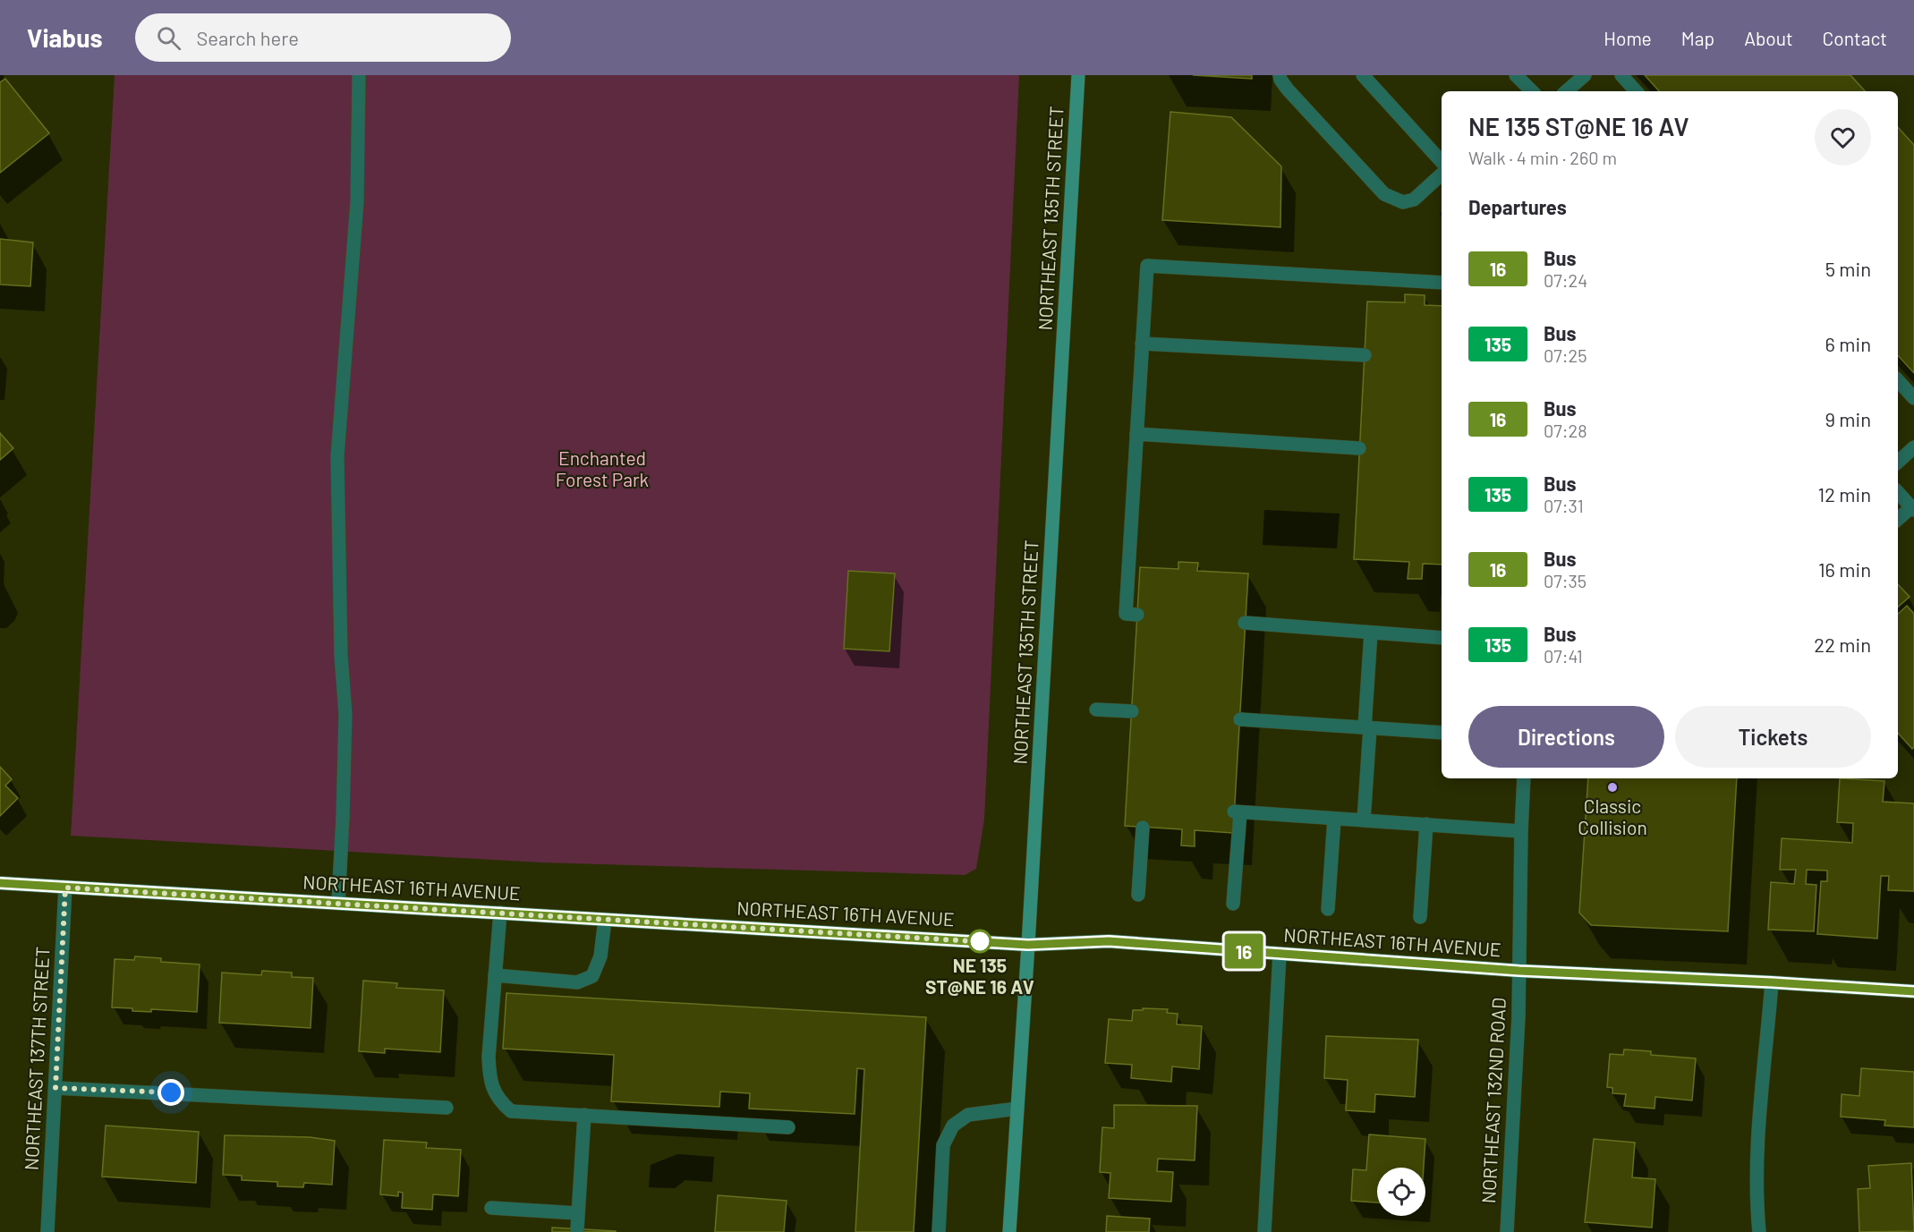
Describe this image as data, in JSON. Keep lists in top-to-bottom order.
{
  "streets": {
    "street": [
      "NORTHEAST 135TH STREET",
      "NORTHEAST 16TH AVENUE",
      "NORTHEAST 137TH STREET",
      "NORTHEAST 132ND ROAD"
    ]
  },
  "crossings": [
    ["NORTHEAST 135TH STREET", "NORTHEAST 16TH AVENUE"],
    ["NORTHEAST 16TH AVENUE", "NORTHEAST 137TH STREET"],
    ["NORTHEAST 16TH AVENUE", "NORTHEAST 132ND ROAD"]
  ],
  "parks": ["Enchanted Forest Park"],
  "places": ["Classic Collision", "NE 135 ST@NE 16 AV"],
  "lines": ["bus line 16"],
  "page": {
    "header": "Viabus",
    "search": "Search here",
    "nav": [
      "Home",
      "Map",
      "About",
      "Contact"
    ],
    "on_map": "16",
    "heading": [
      ["NE 135 ST@NE 16 AV", "Walk · 4 min · 260 m"],
      "Departures"
    ],
    "list": [
      {
        "mark": "16",
        "name": "Bus",
        "note": "07:24",
        "value": "5 min"
      },
      {
        "mark": "135",
        "name": "Bus",
        "note": "07:25",
        "value": "6 min"
      },
      {
        "mark": "16",
        "name": "Bus",
        "note": "07:28",
        "value": "9 min"
      },
      {
        "mark": "135",
        "name": "Bus",
        "note": "07:31",
        "value": "12 min"
      },
      {
        "mark": "16",
        "name": "Bus",
        "note": "07:35",
        "value": "16 min"
      },
      {
        "mark": "135",
        "name": "Bus",
        "note": "07:41",
        "value": "22 min"
      }
    ],
    "buttons": ["Directions", "Tickets"]
  }
}
